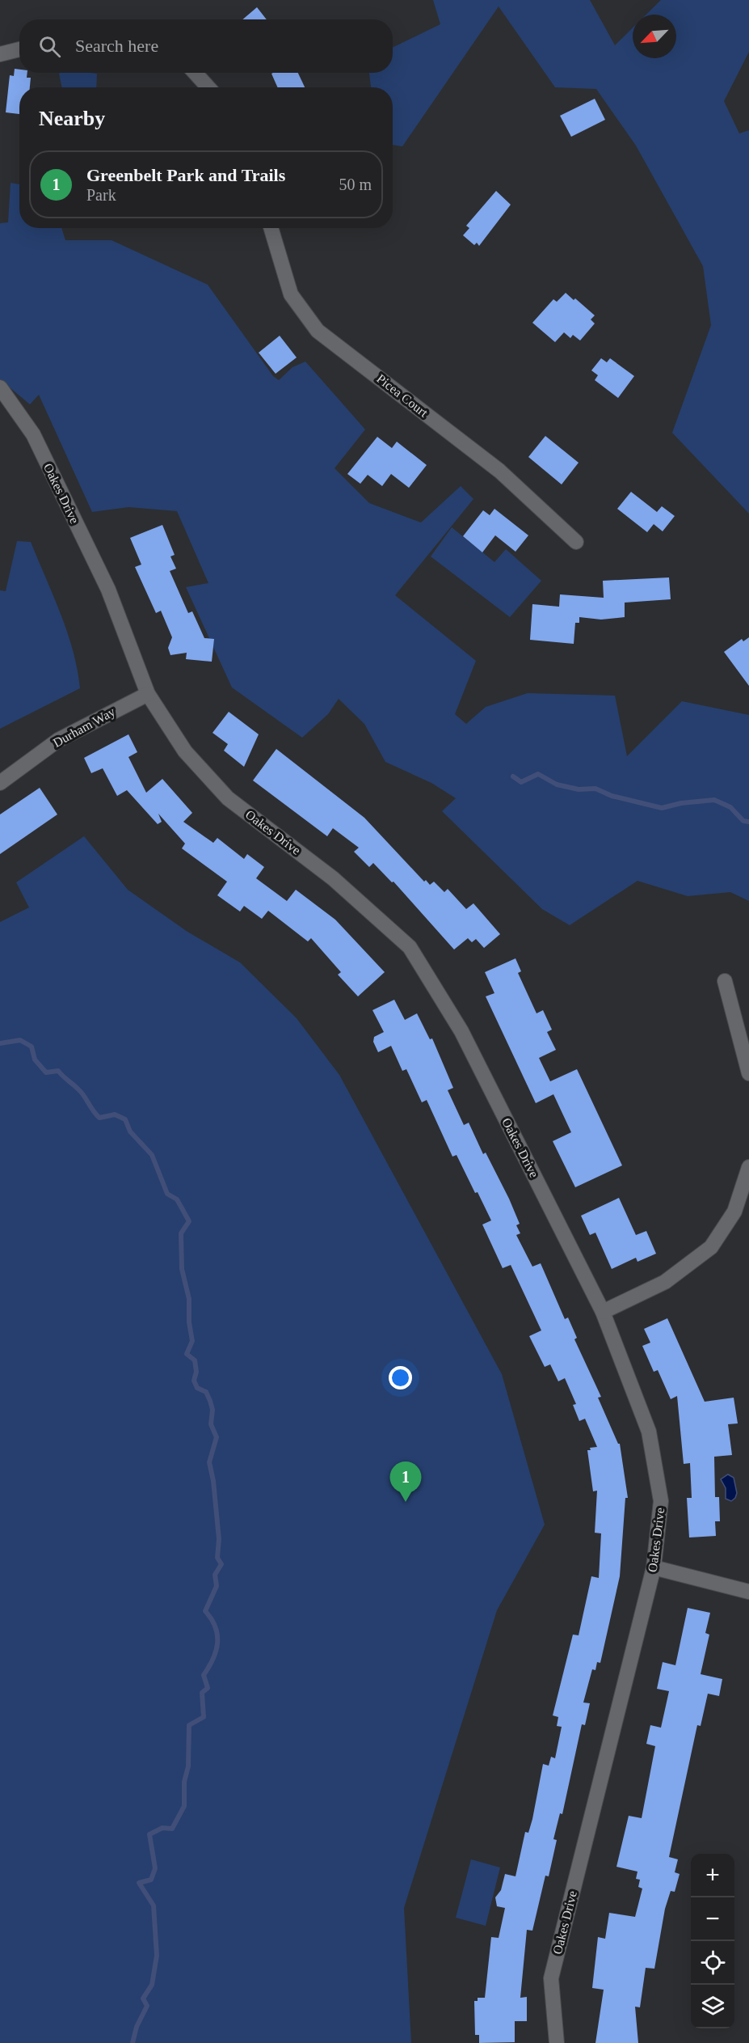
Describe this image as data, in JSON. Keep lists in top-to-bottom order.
{
  "streets": {
    "street": ["Picea Court", "Oakes Drive", "Durham Way"]
  },
  "crossings": [
    ["Oakes Drive", "Durham Way"]
  ],
  "north": "bottom left",
  "page": {
    "search": "Search here",
    "heading": "Nearby",
    "list": [
      {
        "mark": "1",
        "name": "Greenbelt Park and Trails",
        "note": "Park",
        "value": "50 m"
      }
    ],
    "pins": "1",
    "map_buttons": ["+", "−"]
  }
}
